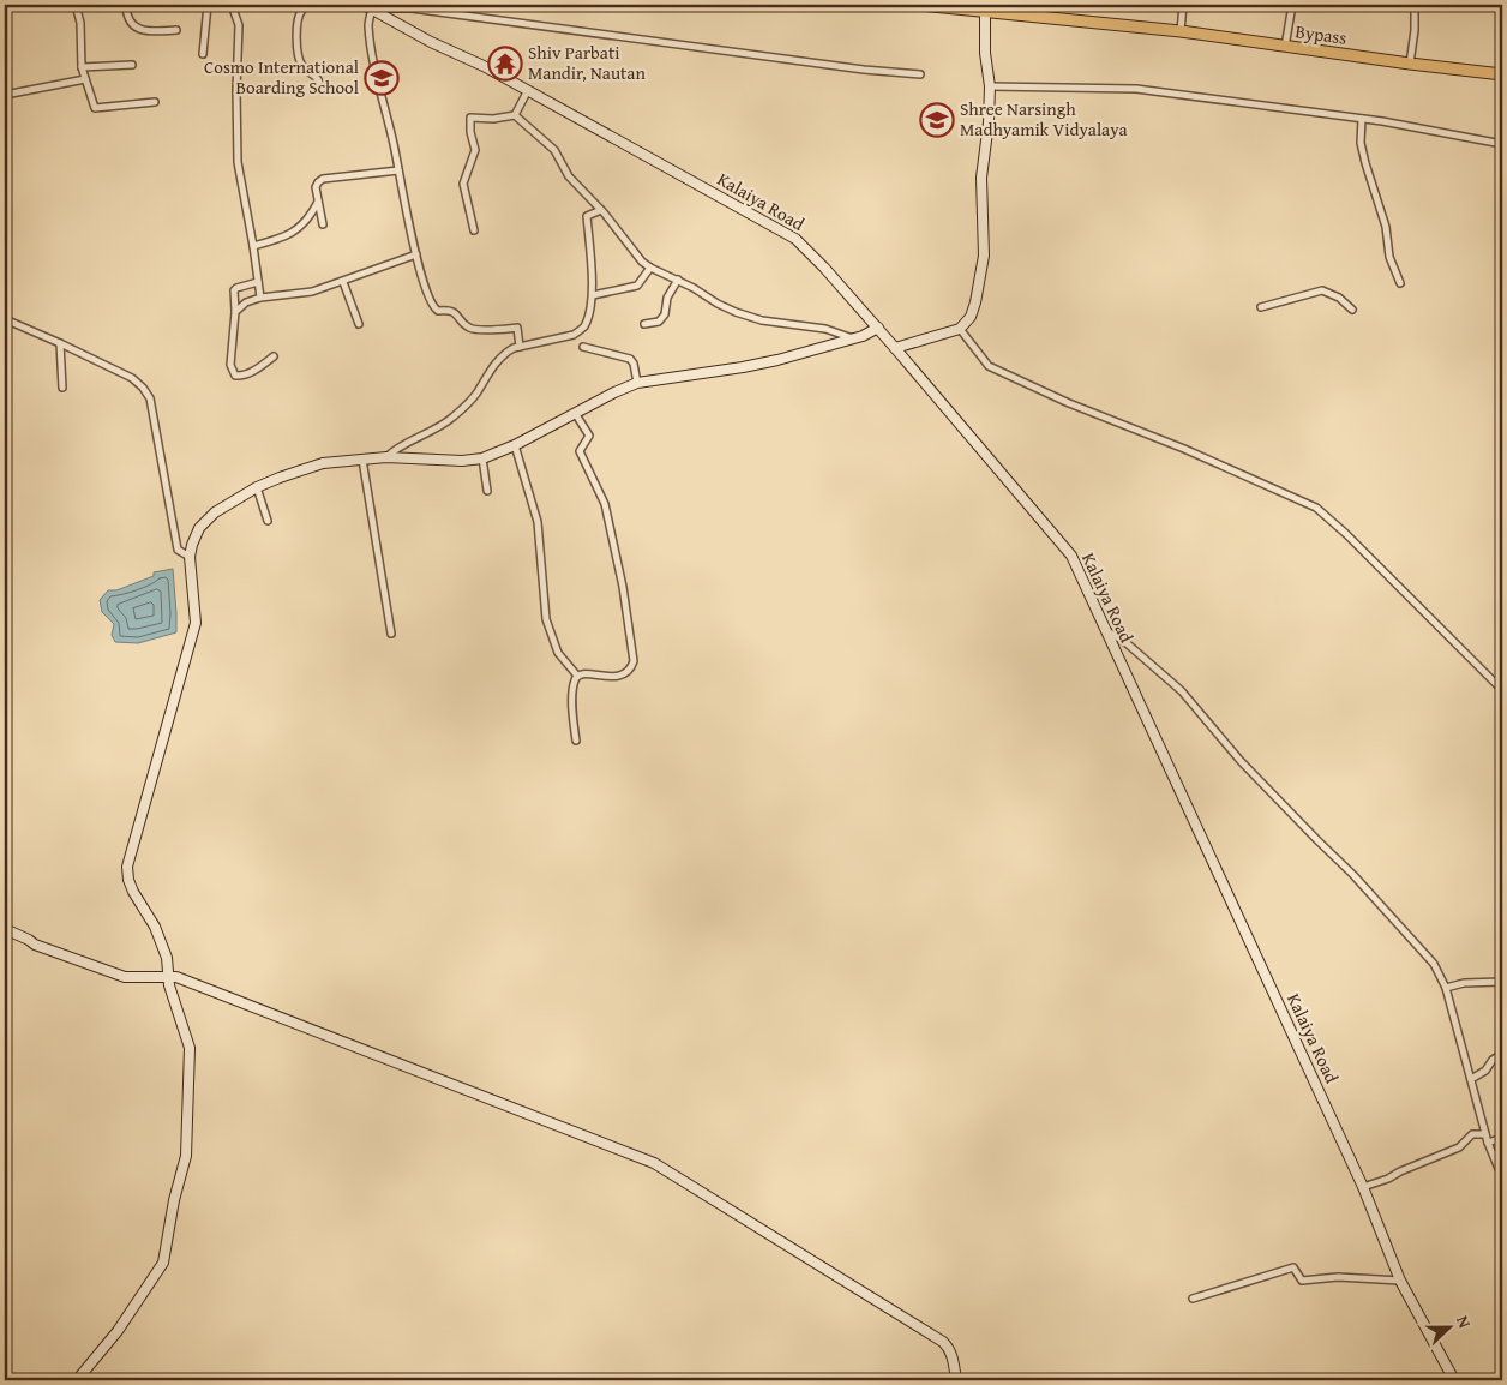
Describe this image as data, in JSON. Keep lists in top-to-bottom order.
{
  "streets": {
    "main road": ["Bypass"],
    "street": ["Kalaiya Road"]
  },
  "places": {
    "temple": ["Shiv Parbati Mandir, Nautan"],
    "school or university": ["Cosmo International Boarding School", "Shree Narsingh Madhyamik Vidyalaya"]
  },
  "north": "right"
}
